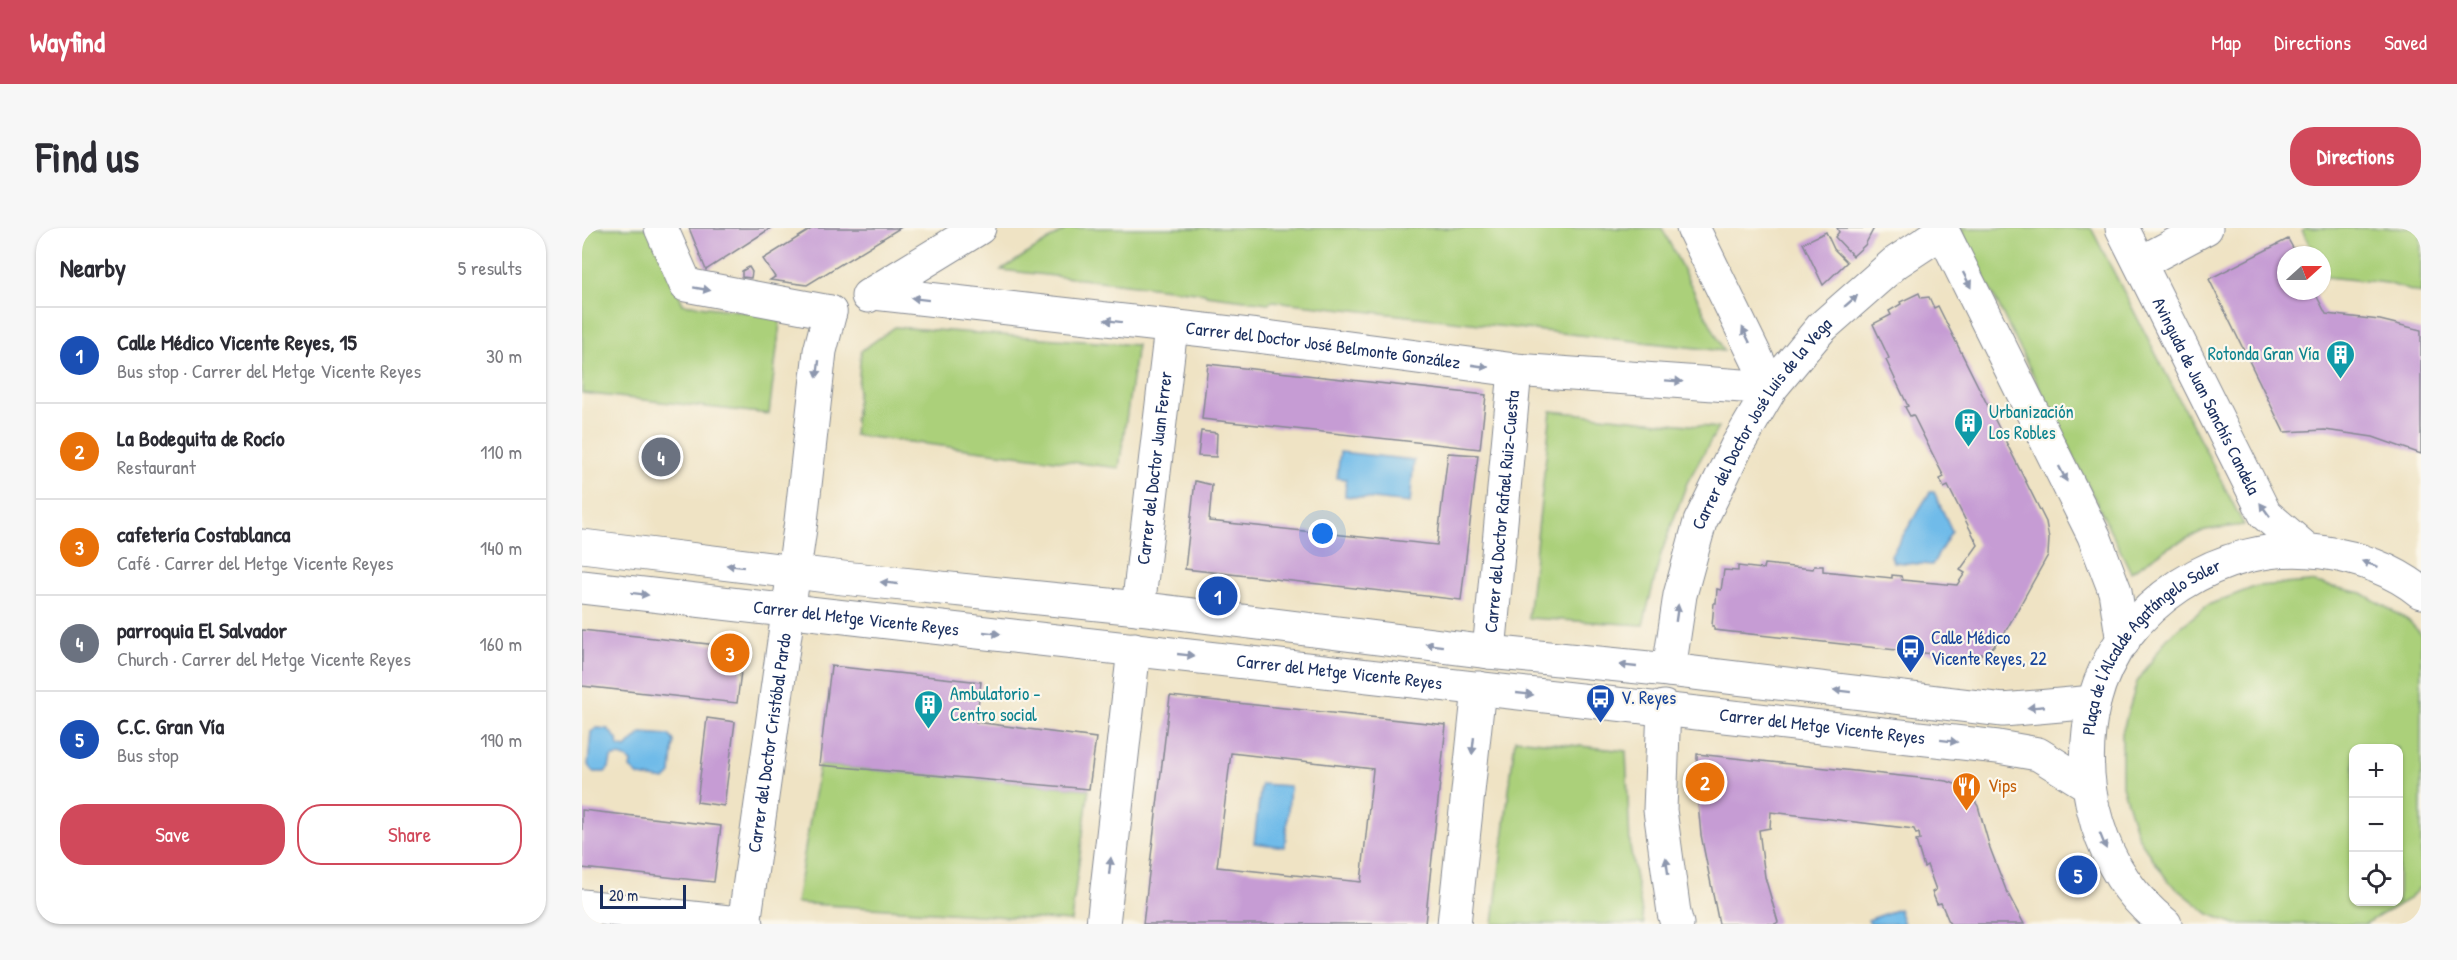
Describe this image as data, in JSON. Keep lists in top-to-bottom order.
{
  "streets": {
    "street": [
      "Carrer del Doctor José Belmonte González",
      "Avinguda de Juan Sanchís Candela",
      "Carrer del Doctor José Luis de la Vega",
      "Carrer del Doctor Juan Ferrer",
      "Carrer del Doctor Rafael Ruiz-Cuesta",
      "Carrer del Metge Vicente Reyes",
      "Plaça de l'Alcalde Agatángelo Soler",
      "Carrer del Doctor Cristóbal Pardo"
    ]
  },
  "crossings": [
    ["Carrer del Doctor José Belmonte González", "Carrer del Doctor José Luis de la Vega"],
    ["Carrer del Doctor José Belmonte González", "Carrer del Doctor Juan Ferrer"],
    ["Carrer del Doctor José Belmonte González", "Carrer del Doctor Rafael Ruiz-Cuesta"],
    ["Avinguda de Juan Sanchís Candela", "Plaça de l'Alcalde Agatángelo Soler"],
    ["Carrer del Doctor José Luis de la Vega", "Carrer del Metge Vicente Reyes"],
    ["Carrer del Doctor Juan Ferrer", "Carrer del Metge Vicente Reyes"],
    ["Carrer del Doctor Rafael Ruiz-Cuesta", "Carrer del Metge Vicente Reyes"],
    ["Carrer del Metge Vicente Reyes", "Plaça de l'Alcalde Agatángelo Soler"],
    ["Carrer del Metge Vicente Reyes", "Carrer del Doctor Cristóbal Pardo"]
  ],
  "one_way": ["Carrer del Doctor José Luis de la Vega", "Carrer del Doctor Cristóbal Pardo"],
  "places": {
    "building": ["Rotonda Gran Vía", "Urbanización Los Robles", "Ambulatorio - Centro social"],
    "bus stop": ["Calle Médico Vicente Reyes, 22", "V. Reyes"],
    "restaurant": ["Vips"]
  },
  "scale_bar": "20 m",
  "north": "right",
  "page": {
    "header": "Wayfind",
    "nav": ["Map", "Directions", "Saved"],
    "buttons": [
      "Directions",
      ["Save", "Share"]
    ],
    "title": "Find us",
    "heading": ["Nearby", "5 results"],
    "list": [
      {
        "mark": "1",
        "name": "Calle Médico Vicente Reyes, 15",
        "note": "Bus stop · Carrer del Metge Vicente Reyes",
        "value": "30 m"
      },
      {
        "mark": "2",
        "name": "La Bodeguita de Rocío",
        "note": "Restaurant",
        "value": "110 m"
      },
      {
        "mark": "3",
        "name": "cafetería Costablanca",
        "note": "Café · Carrer del Metge Vicente Reyes",
        "value": "140 m"
      },
      {
        "mark": "4",
        "name": "parroquia El Salvador",
        "note": "Church · Carrer del Metge Vicente Reyes",
        "value": "160 m"
      },
      {
        "mark": "5",
        "name": "C.C. Gran Vía",
        "note": "Bus stop",
        "value": "190 m"
      }
    ],
    "pins": [
      "4",
      "1",
      "3",
      "2",
      "5"
    ],
    "map_buttons": ["+", "−"],
    "scale": "20 m"
  }
}
